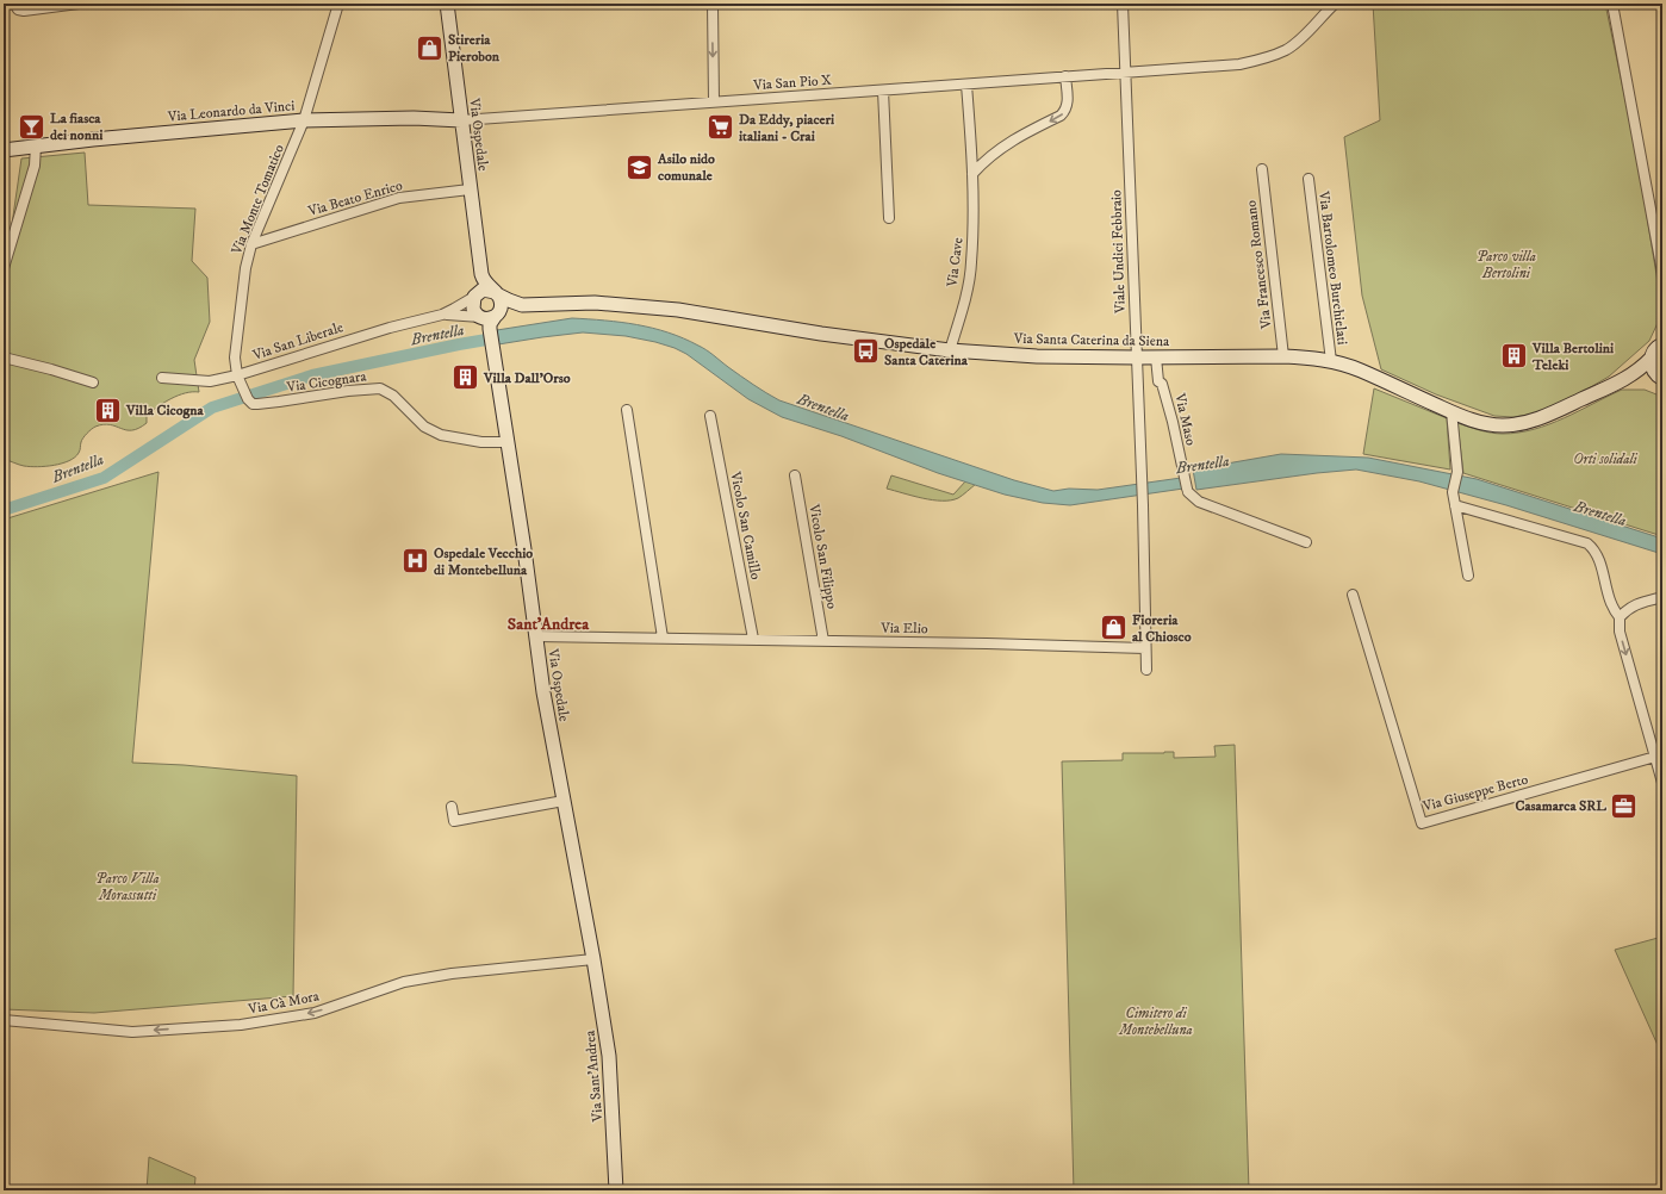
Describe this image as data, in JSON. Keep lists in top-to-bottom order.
{
  "streets": {
    "street": [
      "Via San Pio X",
      "Via Leonardo da Vinci",
      "Via Ospedale",
      "Via Beato Enrico",
      "Via Monte Tomatico",
      "Viale Undici Febbraio",
      "Via Cave",
      "Via Francesco Romano",
      "Via Bartolomeo Burchielati",
      "Via Santa Caterina da Siena",
      "Via San Liberale",
      "Via Cicognara",
      "Via Maso",
      "Vicolo San Camillo",
      "Vicolo San Filippo",
      "Via Elio",
      "Via Giuseppe Berto",
      "Via Cà Mora",
      "Via Sant'Andrea"
    ]
  },
  "crossings": [
    ["Via San Pio X", "Via Leonardo da Vinci"],
    ["Via San Pio X", "Via Ospedale"],
    ["Via San Pio X", "Viale Undici Febbraio"],
    ["Via San Pio X", "Via Cave"],
    ["Via Leonardo da Vinci", "Via Ospedale"],
    ["Via Leonardo da Vinci", "Via Monte Tomatico"],
    ["Via Ospedale", "Via Beato Enrico"],
    ["Via Ospedale", "Via Santa Caterina da Siena"],
    ["Via Ospedale", "Via San Liberale"],
    ["Via Ospedale", "Via Cicognara"],
    ["Via Ospedale", "Via Elio"],
    ["Via Ospedale", "Via Cà Mora"],
    ["Via Ospedale", "Via Sant'Andrea"],
    ["Via Beato Enrico", "Via Monte Tomatico"],
    ["Via Monte Tomatico", "Via San Liberale"],
    ["Via Monte Tomatico", "Via Cicognara"],
    ["Viale Undici Febbraio", "Via Santa Caterina da Siena"],
    ["Viale Undici Febbraio", "Via Elio"],
    ["Via Cave", "Via Santa Caterina da Siena"],
    ["Via Francesco Romano", "Via Santa Caterina da Siena"],
    ["Via Bartolomeo Burchielati", "Via Santa Caterina da Siena"],
    ["Via Santa Caterina da Siena", "Via San Liberale"],
    ["Via Santa Caterina da Siena", "Via Maso"],
    ["Via San Liberale", "Via Cicognara"],
    ["Vicolo San Camillo", "Via Elio"],
    ["Vicolo San Filippo", "Via Elio"],
    ["Via Cà Mora", "Via Sant'Andrea"]
  ],
  "one_way": ["Via Cà Mora"],
  "districts": ["Sant'Andrea"],
  "water": ["Brentella"],
  "parks": [
    "Parco villa Bertolini",
    "Orti solidali",
    "Parco Villa Morassutti",
    "Cimitero di Montebelluna"
  ],
  "places": {
    "shop": ["Stireria Pierobon", "Fioreria al Chiosco"],
    "bar": ["La fiasca dei nonni"],
    "supermarket": ["Da Eddy, piaceri italiani - Crai"],
    "school or university": ["Asilo nido comunale"],
    "bus stop": ["Ospedale Santa Caterina"],
    "building": ["Villa Bertolini Teleki", "Villa Dall'Orso", "Villa Cicogna"],
    "hospital": ["Ospedale Vecchio di Montebelluna"],
    "office": ["Casamarca SRL"]
  }
}
